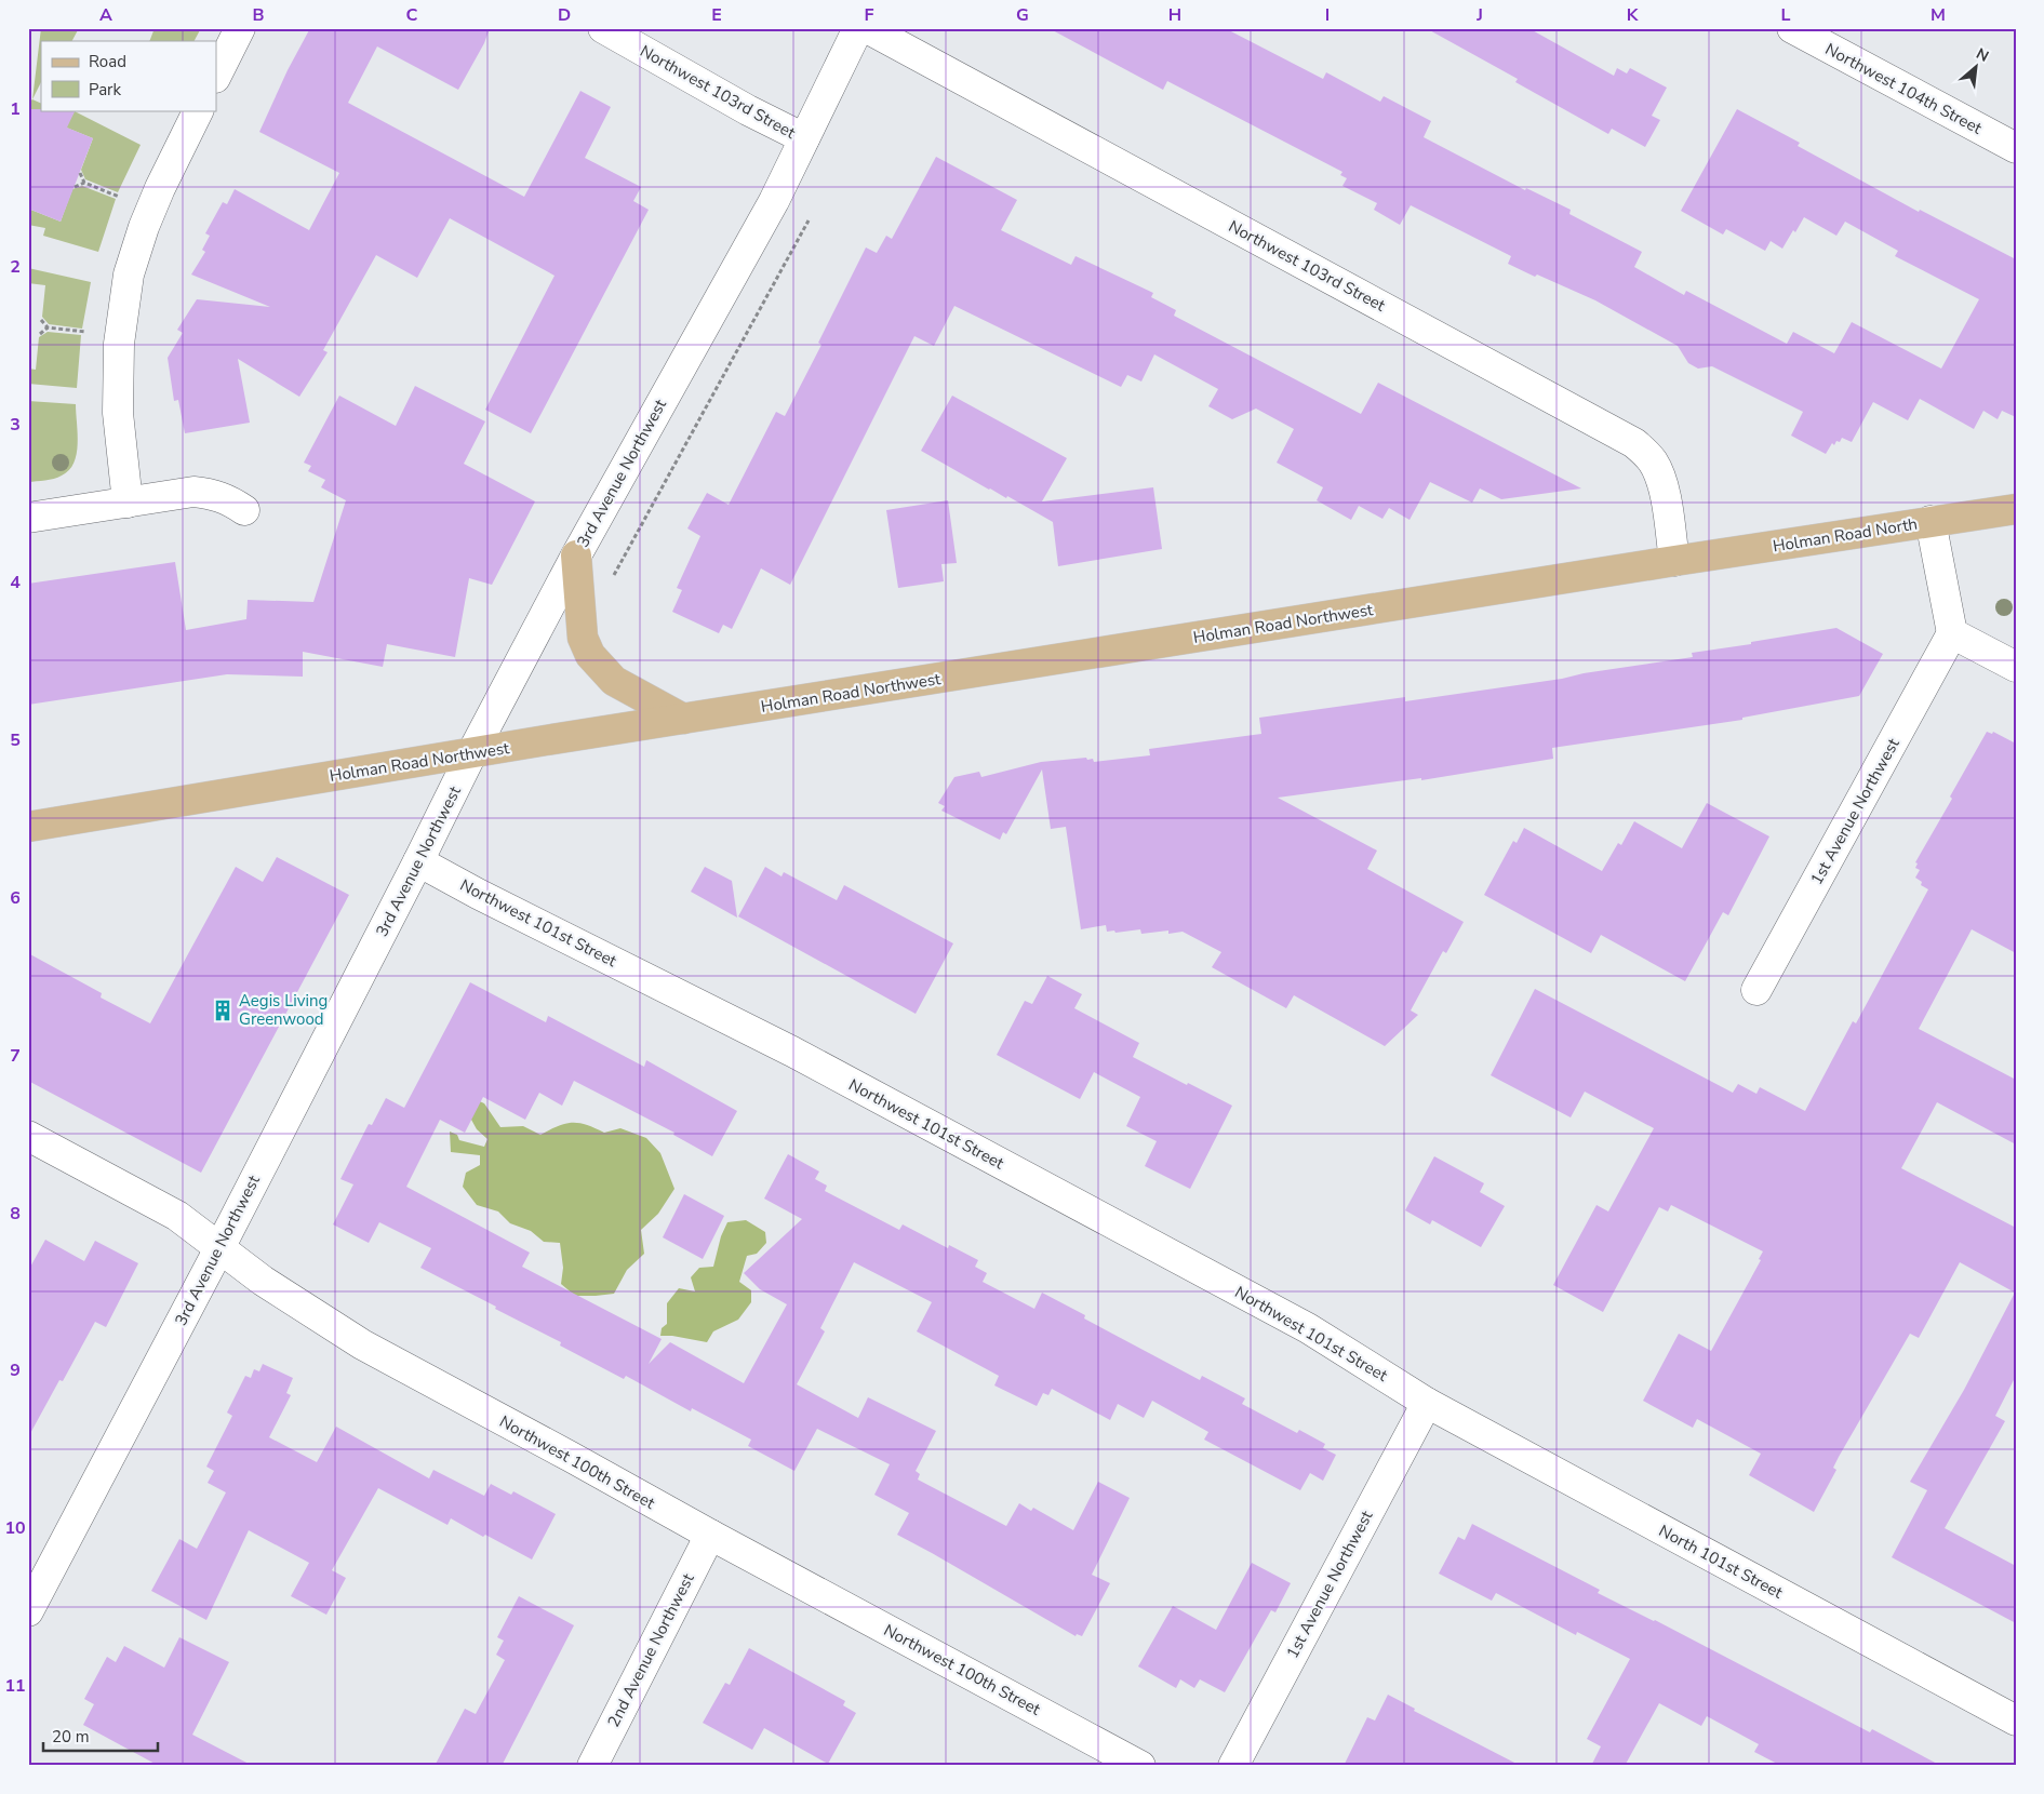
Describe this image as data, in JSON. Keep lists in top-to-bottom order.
{
  "streets": {
    "main road": ["Holman Road North", "Holman Road Northwest"],
    "street": [
      "Northwest 104th Street",
      "Northwest 103rd Street",
      "3rd Avenue Northwest",
      "1st Avenue Northwest",
      "Northwest 101st Street",
      "Northwest 100th Street",
      "North 101st Street",
      "2nd Avenue Northwest"
    ]
  },
  "crossings": [
    ["Northwest 103rd Street", "3rd Avenue Northwest"],
    ["Northwest 103rd Street", "Holman Road North"],
    ["Northwest 103rd Street", "Holman Road Northwest"],
    ["3rd Avenue Northwest", "Holman Road Northwest"],
    ["3rd Avenue Northwest", "Northwest 101st Street"],
    ["3rd Avenue Northwest", "Northwest 100th Street"],
    ["Holman Road North", "Holman Road Northwest"],
    ["1st Avenue Northwest", "Northwest 101st Street"],
    ["1st Avenue Northwest", "North 101st Street"],
    ["Northwest 101st Street", "North 101st Street"],
    ["Northwest 100th Street", "2nd Avenue Northwest"]
  ],
  "places": {
    "building": ["Aegis Living Greenwood"]
  },
  "legend": ["Road", "Park"],
  "scale_bar": "20 m",
  "north": "top right",
  "grid": {
    "columns": [
      "A",
      "B",
      "C",
      "D",
      "E",
      "F",
      "G",
      "H",
      "I",
      "J",
      "K",
      "L",
      "M"
    ],
    "rows": [
      "1",
      "2",
      "3",
      "4",
      "5",
      "6",
      "7",
      "8",
      "9",
      "10",
      "11"
    ]
  }
}
